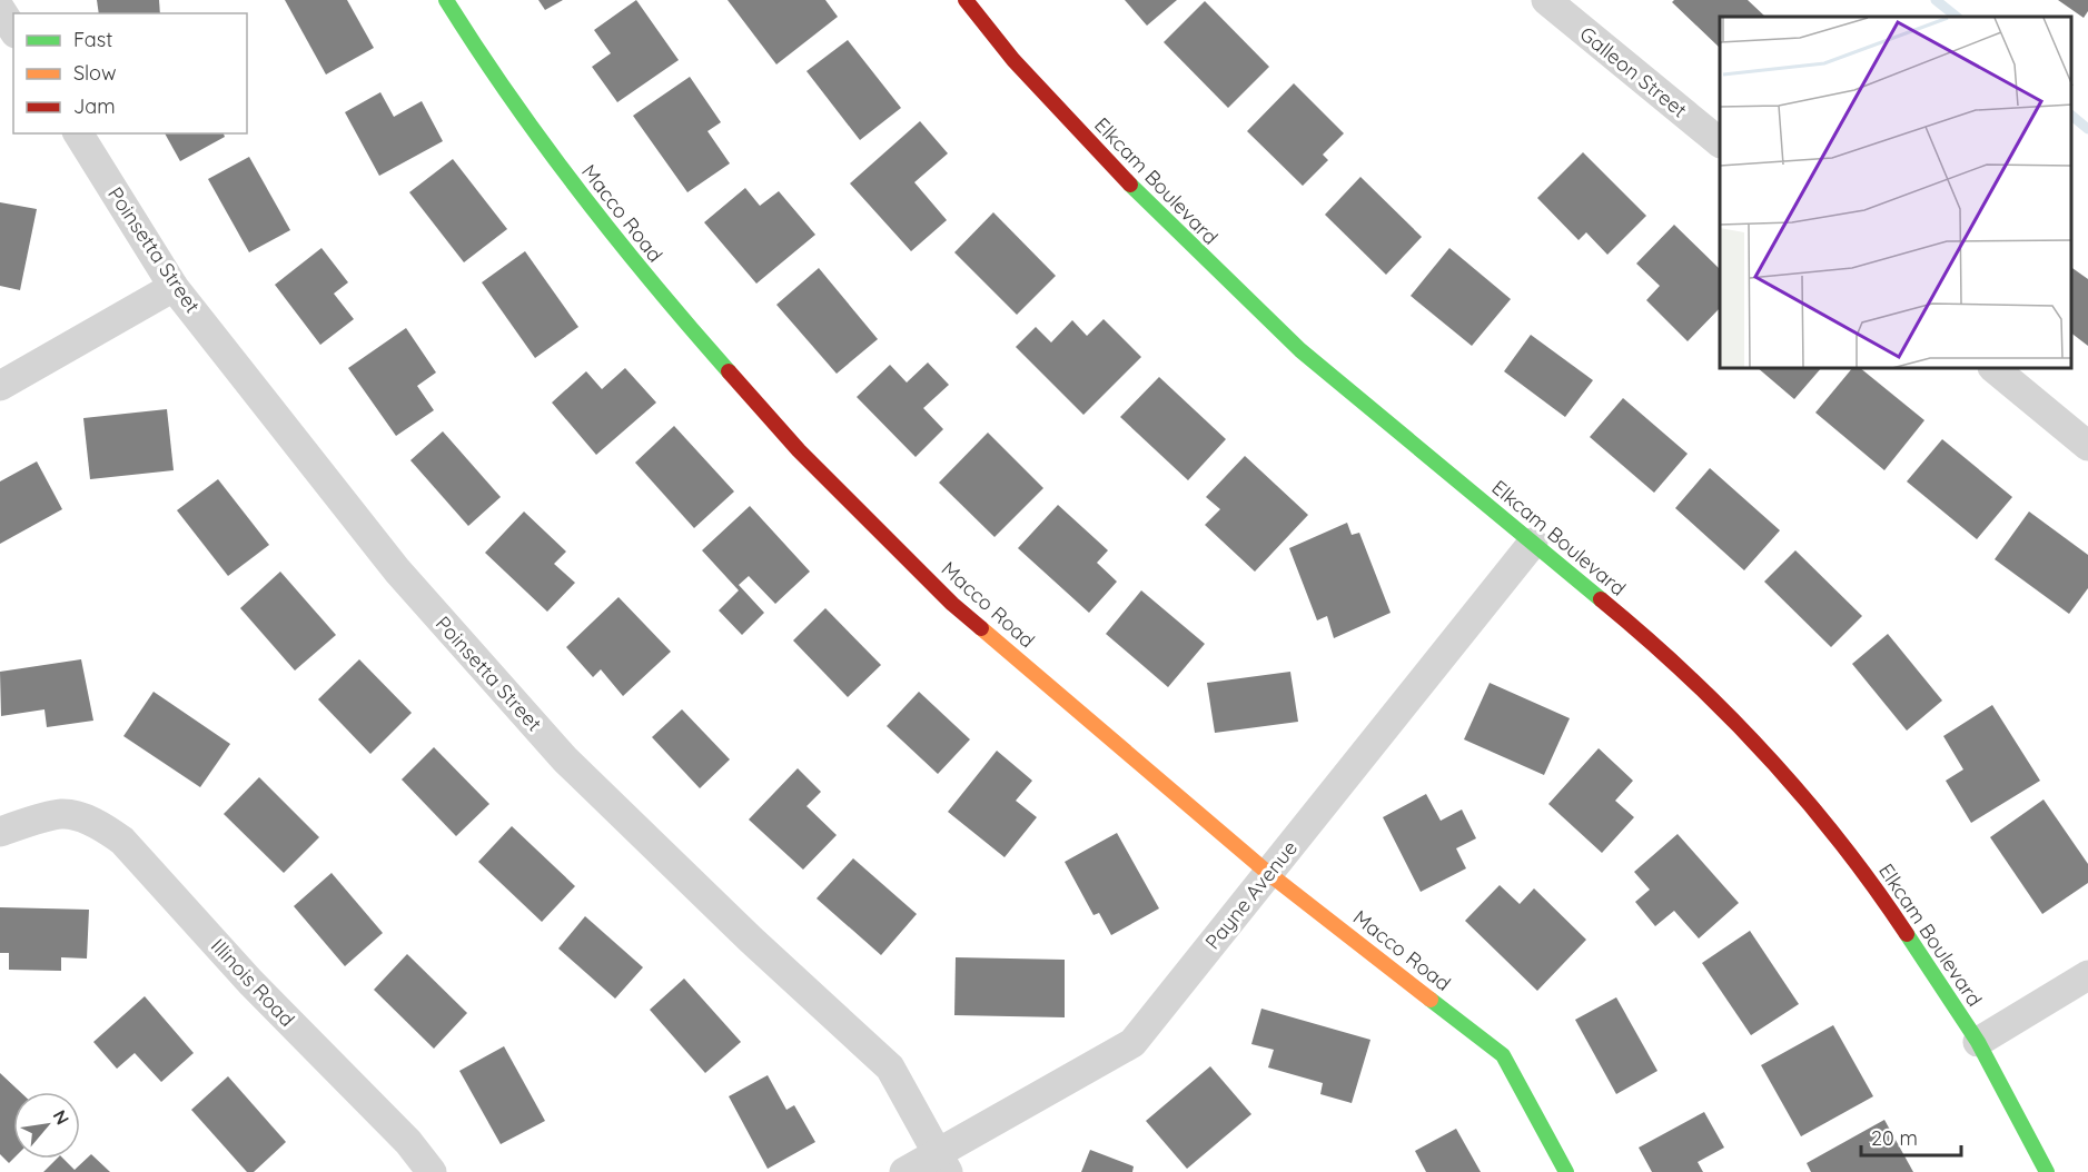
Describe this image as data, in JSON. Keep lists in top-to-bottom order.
{
  "streets": {
    "street": [
      "Galleon Street",
      "Elkcam Boulevard",
      "Macco Road",
      "Poinsetta Street",
      "Payne Avenue",
      "Illinois Road"
    ]
  },
  "crossings": [
    ["Elkcam Boulevard", "Payne Avenue"],
    ["Macco Road", "Payne Avenue"],
    ["Poinsetta Street", "Payne Avenue"]
  ],
  "legend": ["Fast", "Slow", "Jam"],
  "scale_bar": "20 m",
  "north": "top right"
}
